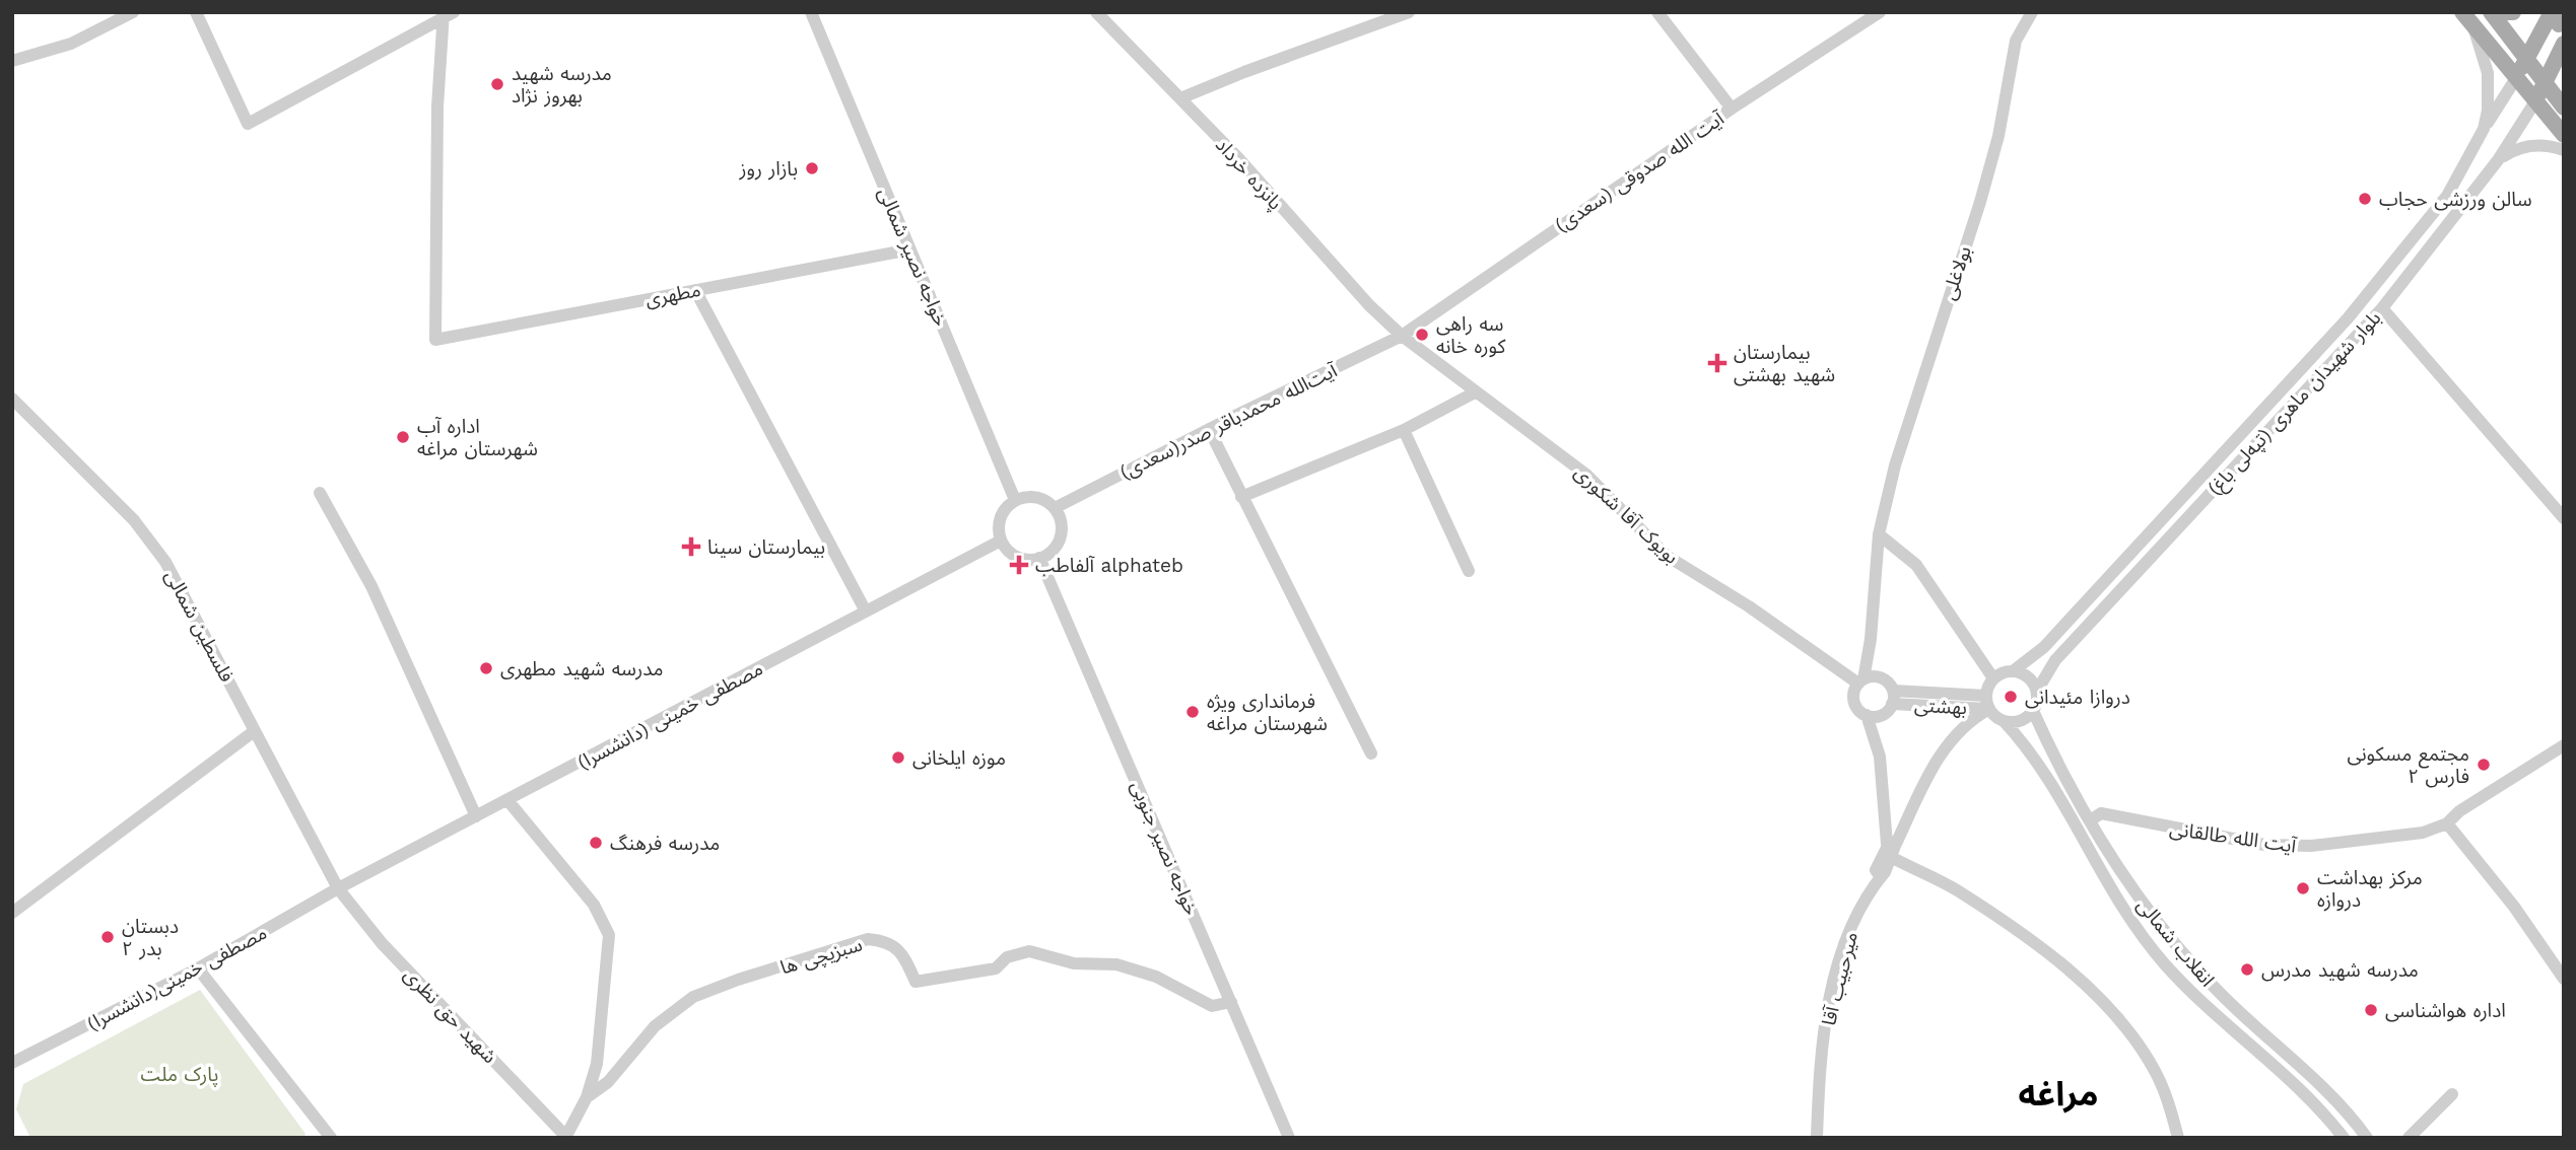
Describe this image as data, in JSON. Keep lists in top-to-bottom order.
{
  "streets": {
    "street": [
      "آیت الله صدوقی (سعدی)",
      "پانزده خرداد",
      "خواجه نصیر شمالی",
      "بولاغلی",
      "مطهری",
      "بلوار شهیدان ماهری (تپه‌لی باغ)",
      "آیت‌الله محمدباقر صدر(سعدی)",
      "بویوک آقا شکوری",
      "فلسطین شمالی",
      "بهشتی",
      "مصطفی خمینی (دانشسرا)",
      "آیت الله طالقانی",
      "خواجه نصیر جنوبی",
      "انقلاب شمالی",
      "سبزیچی ها",
      "(دانشسرا)مصطفی خمینی",
      "میرحبیب آقا",
      "شهید حق نظری"
    ]
  },
  "crossings": [
    ["آیت الله صدوقی (سعدی)", "پانزده خرداد"],
    ["آیت الله صدوقی (سعدی)", "آیت‌الله محمدباقر صدر(سعدی)"],
    ["آیت الله صدوقی (سعدی)", "بویوک آقا شکوری"],
    ["پانزده خرداد", "آیت‌الله محمدباقر صدر(سعدی)"],
    ["پانزده خرداد", "بویوک آقا شکوری"],
    ["خواجه نصیر شمالی", "مطهری"],
    ["خواجه نصیر شمالی", "آیت‌الله محمدباقر صدر(سعدی)"],
    ["خواجه نصیر شمالی", "مصطفی خمینی (دانشسرا)"],
    ["خواجه نصیر شمالی", "خواجه نصیر جنوبی"],
    ["بولاغلی", "بویوک آقا شکوری"],
    ["بولاغلی", "بهشتی"],
    ["بلوار شهیدان ماهری (تپه‌لی باغ)", "بهشتی"],
    ["بلوار شهیدان ماهری (تپه‌لی باغ)", "انقلاب شمالی"],
    ["بلوار شهیدان ماهری (تپه‌لی باغ)", "میرحبیب آقا"],
    ["آیت‌الله محمدباقر صدر(سعدی)", "بویوک آقا شکوری"],
    ["آیت‌الله محمدباقر صدر(سعدی)", "مصطفی خمینی (دانشسرا)"],
    ["آیت‌الله محمدباقر صدر(سعدی)", "خواجه نصیر جنوبی"],
    ["بویوک آقا شکوری", "بهشتی"],
    ["فلسطین شمالی", "مصطفی خمینی (دانشسرا)"],
    ["فلسطین شمالی", "(دانشسرا)مصطفی خمینی"],
    ["فلسطین شمالی", "شهید حق نظری"],
    ["بهشتی", "انقلاب شمالی"],
    ["بهشتی", "میرحبیب آقا"],
    ["مصطفی خمینی (دانشسرا)", "خواجه نصیر جنوبی"],
    ["مصطفی خمینی (دانشسرا)", "(دانشسرا)مصطفی خمینی"],
    ["مصطفی خمینی (دانشسرا)", "شهید حق نظری"],
    ["آیت الله طالقانی", "انقلاب شمالی"],
    ["خواجه نصیر جنوبی", "سبزیچی ها"],
    ["انقلاب شمالی", "میرحبیب آقا"],
    ["(دانشسرا)مصطفی خمینی", "شهید حق نظری"]
  ],
  "districts": ["مراغه"],
  "parks": ["پارک ملت"],
  "places": {
    "other": [
      "مدرسه شهید بهروز نژاد",
      "بازار روز",
      "سالن ورزشی حجاب",
      "سه راهی کوره خانه",
      "اداره آب شهرستان مراغه",
      "مدرسه شهید مطهری",
      "دروازا مئیدانی",
      "فرمانداری ویژه شهرستان مراغه",
      "موزه ایلخانی",
      "مجتمع مسکونی فارس ۲",
      "مدرسه فرهنگ",
      "مرکز بهداشت دروازه",
      "دبستان بدر ۲",
      "مدرسه شهید مدرس",
      "اداره هواشناسی"
    ],
    "health": ["بیمارستان شهید بهشتی", "بیمارستان سینا", "آلفاطب alphateb"]
  }
}
